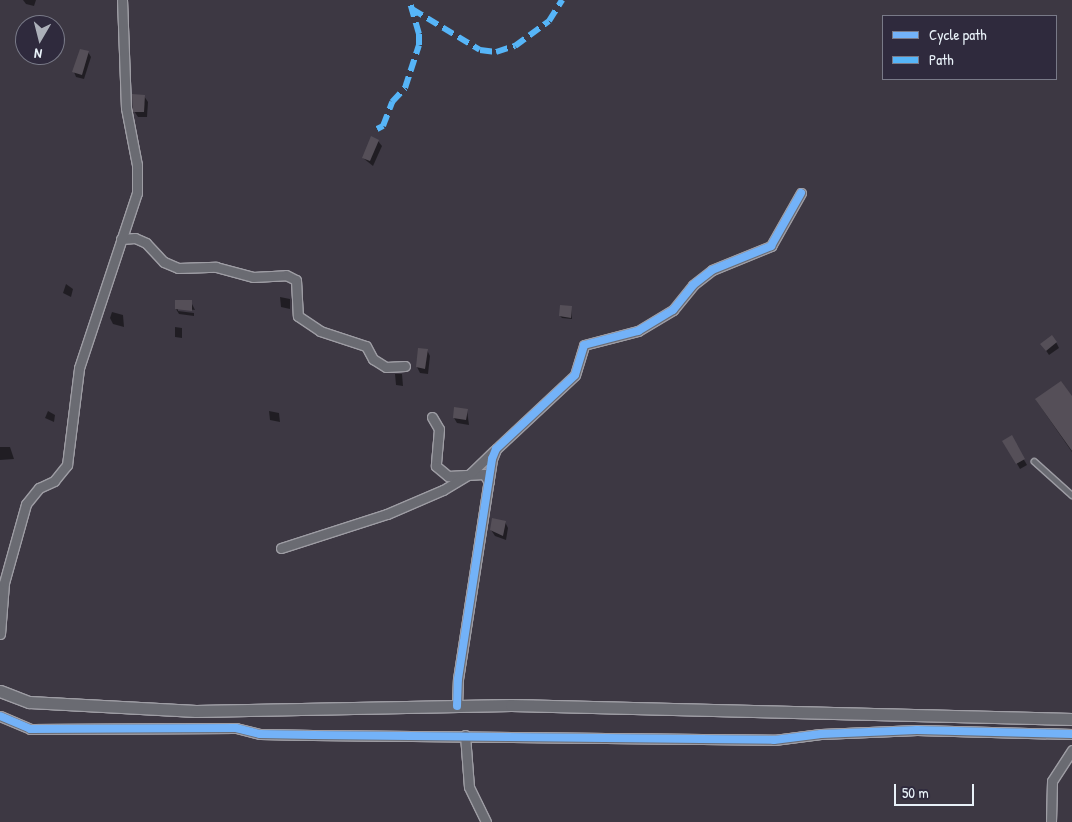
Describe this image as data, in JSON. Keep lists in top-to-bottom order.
{
  "legend": ["Cycle path", "Path"],
  "scale_bar": "50 m",
  "north": "bottom"
}
